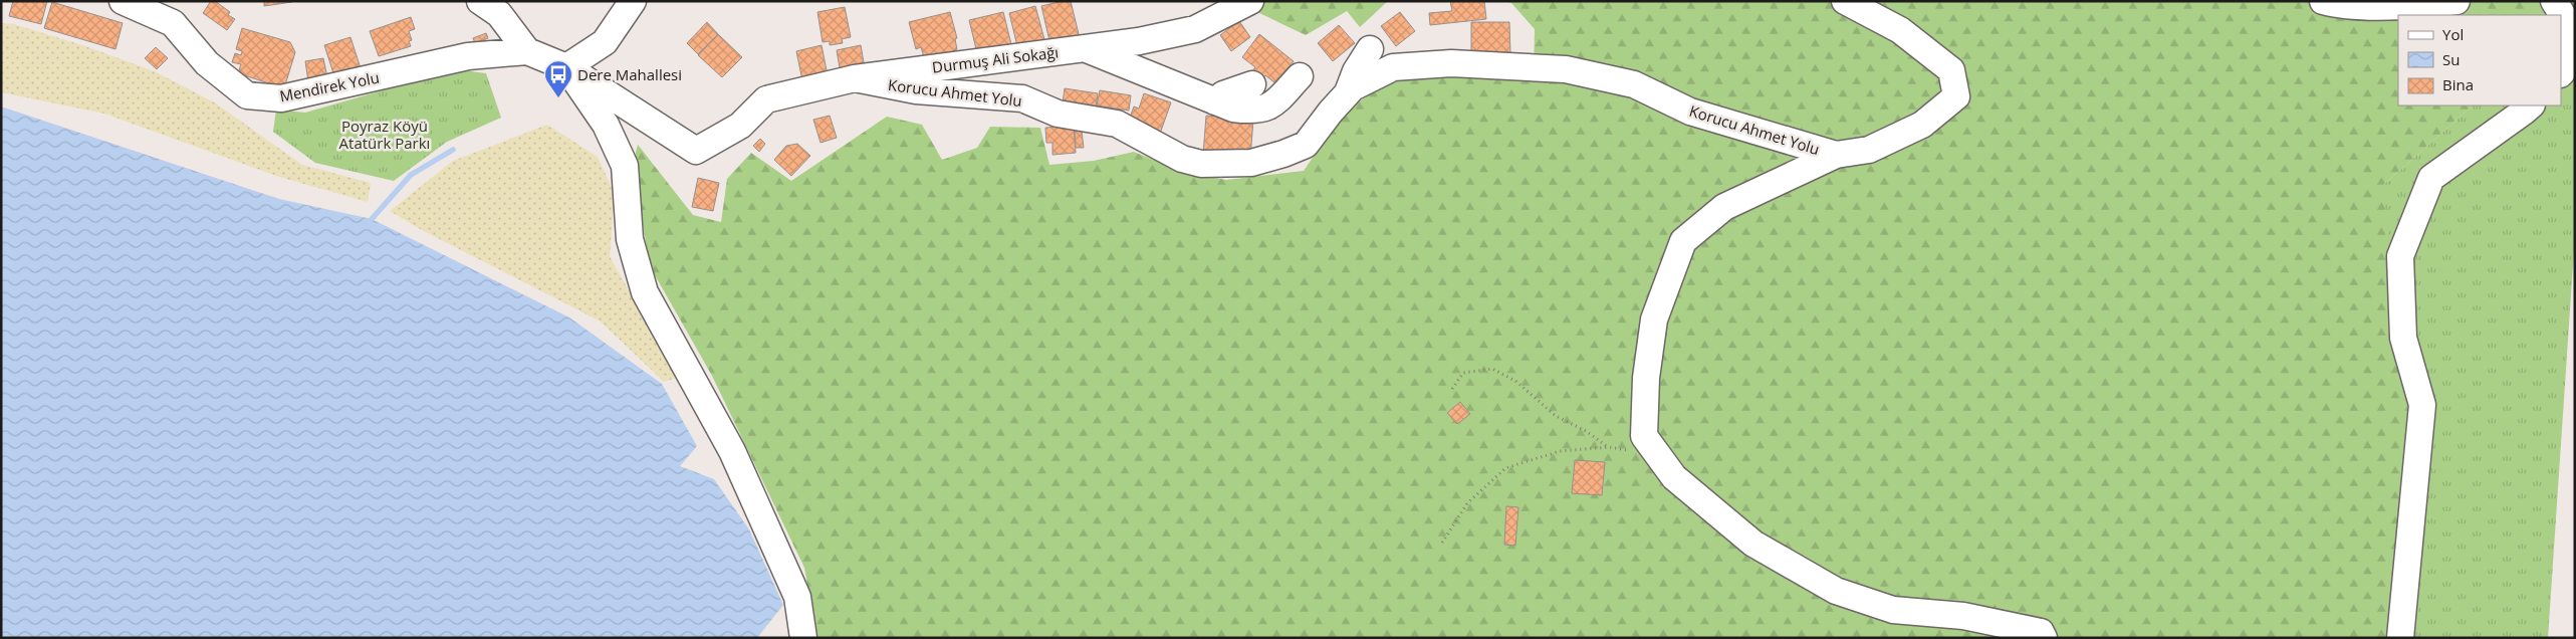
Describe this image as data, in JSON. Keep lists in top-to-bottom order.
{
  "streets": {
    "street": ["Durmuş Ali Sokağı", "Mendirek Yolu", "Korucu Ahmet Yolu"]
  },
  "crossings": [
    ["Durmuş Ali Sokağı", "Mendirek Yolu"],
    ["Durmuş Ali Sokağı", "Korucu Ahmet Yolu"]
  ],
  "parks": ["Poyraz Köyü Atatürk Parkı"],
  "places": {
    "bus stop": ["Dere Mahallesi"]
  },
  "legend": ["Yol", "Su", "Bina"]
}
